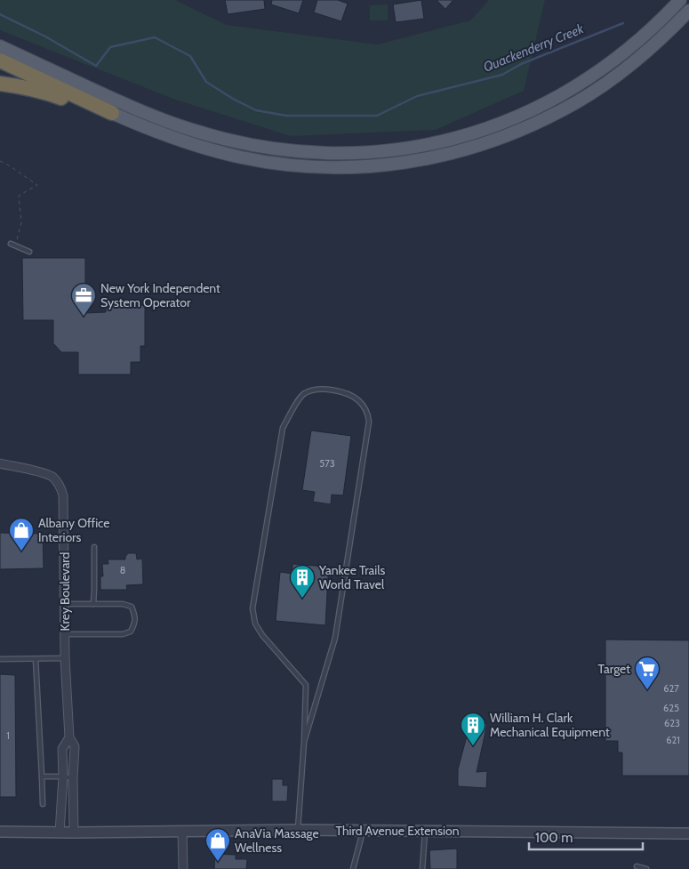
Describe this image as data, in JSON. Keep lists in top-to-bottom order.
{
  "streets": {
    "street": ["Krey Boulevard", "Third Avenue Extension"]
  },
  "crossings": [
    ["Krey Boulevard", "Third Avenue Extension"]
  ],
  "water": ["Quackenderry Creek"],
  "places": {
    "office": ["New York Independent System Operator"],
    "shop": ["Albany Office Interiors", "AnaVia Massage Wellness"],
    "building": ["Yankee Trails World Travel", "William H. Clark Mechanical Equipment"],
    "supermarket": ["Target"]
  },
  "house_numbers": [
    "573",
    "8",
    "627",
    "625",
    "623",
    "1",
    "621"
  ],
  "scale_bar": "100 m"
}
